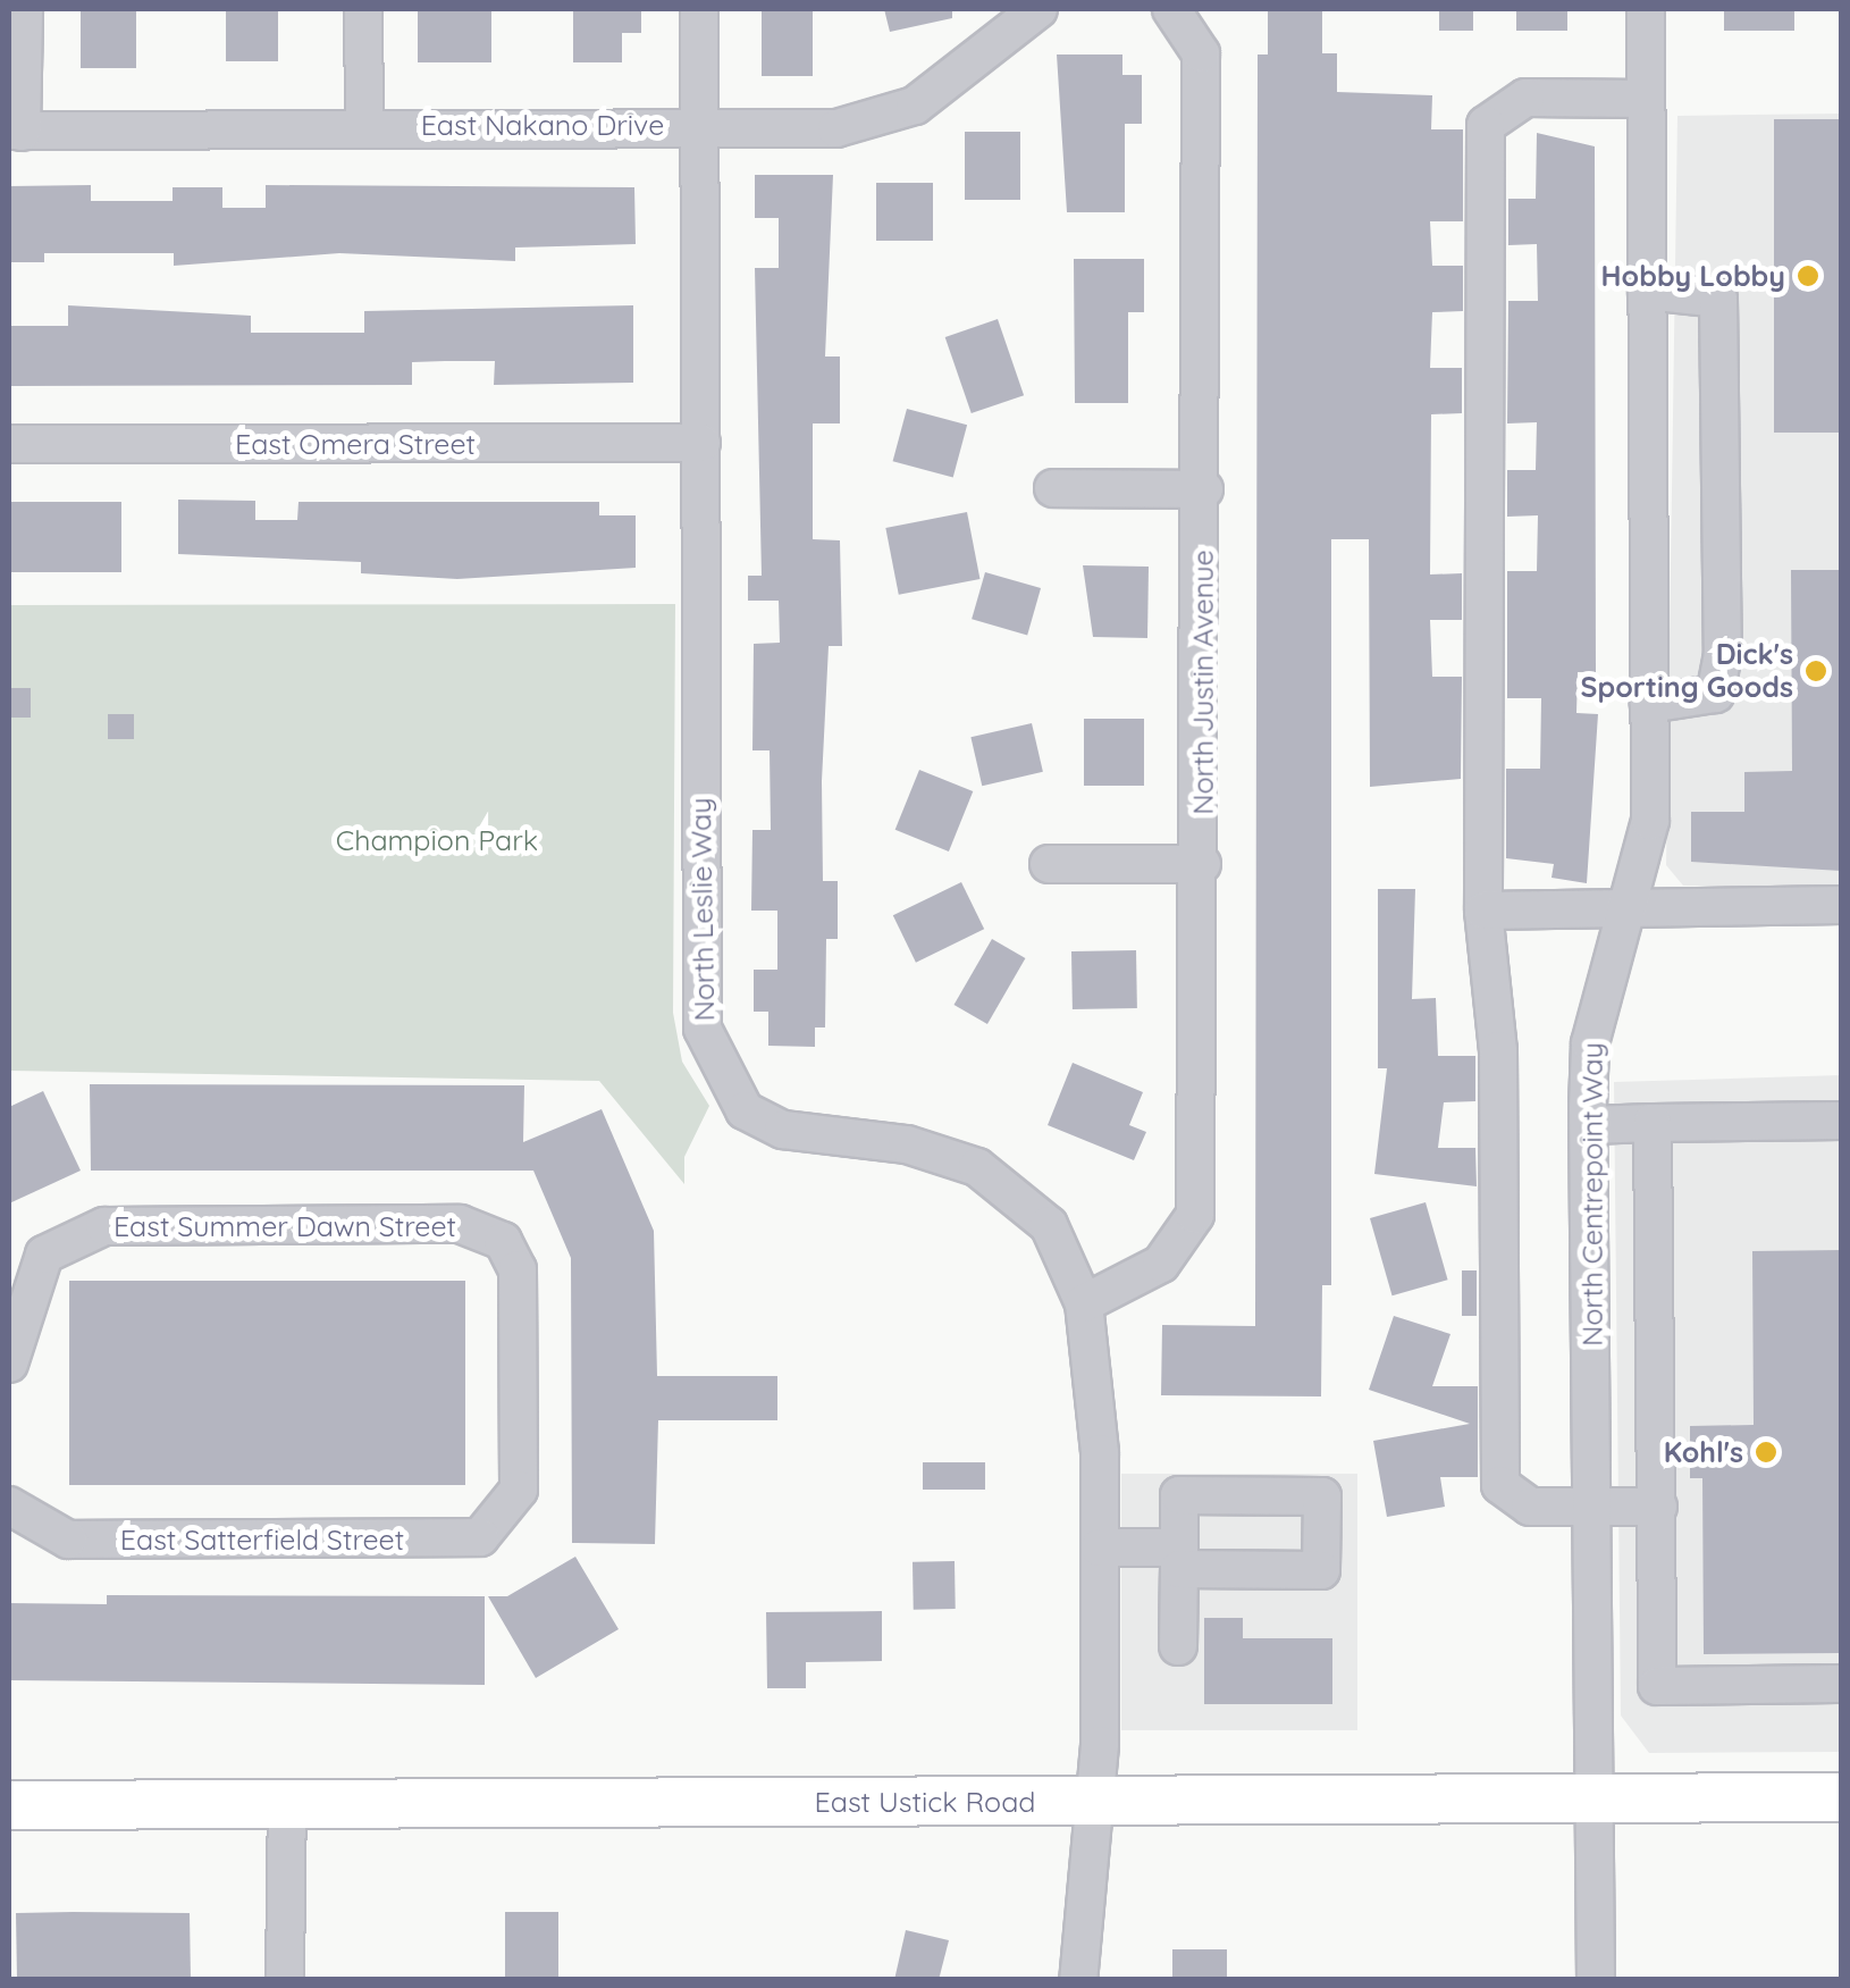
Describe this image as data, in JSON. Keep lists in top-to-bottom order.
{
  "streets": {
    "main road": ["East Ustick Road"],
    "street": [
      "East Nakano Drive",
      "East Omera Street",
      "North Justin Avenue",
      "North Leslie Way",
      "North Centrepoint Way",
      "East Summer Dawn Street",
      "East Satterfield Street"
    ]
  },
  "crossings": [
    ["East Nakano Drive", "North Leslie Way"],
    ["East Omera Street", "North Leslie Way"],
    ["North Justin Avenue", "North Leslie Way"],
    ["North Leslie Way", "East Ustick Road"],
    ["North Centrepoint Way", "East Ustick Road"],
    ["East Summer Dawn Street", "East Satterfield Street"]
  ],
  "parks": ["Champion Park"],
  "places": ["Hobby Lobby", "Dick's Sporting Goods", "Kohl's"]
}
